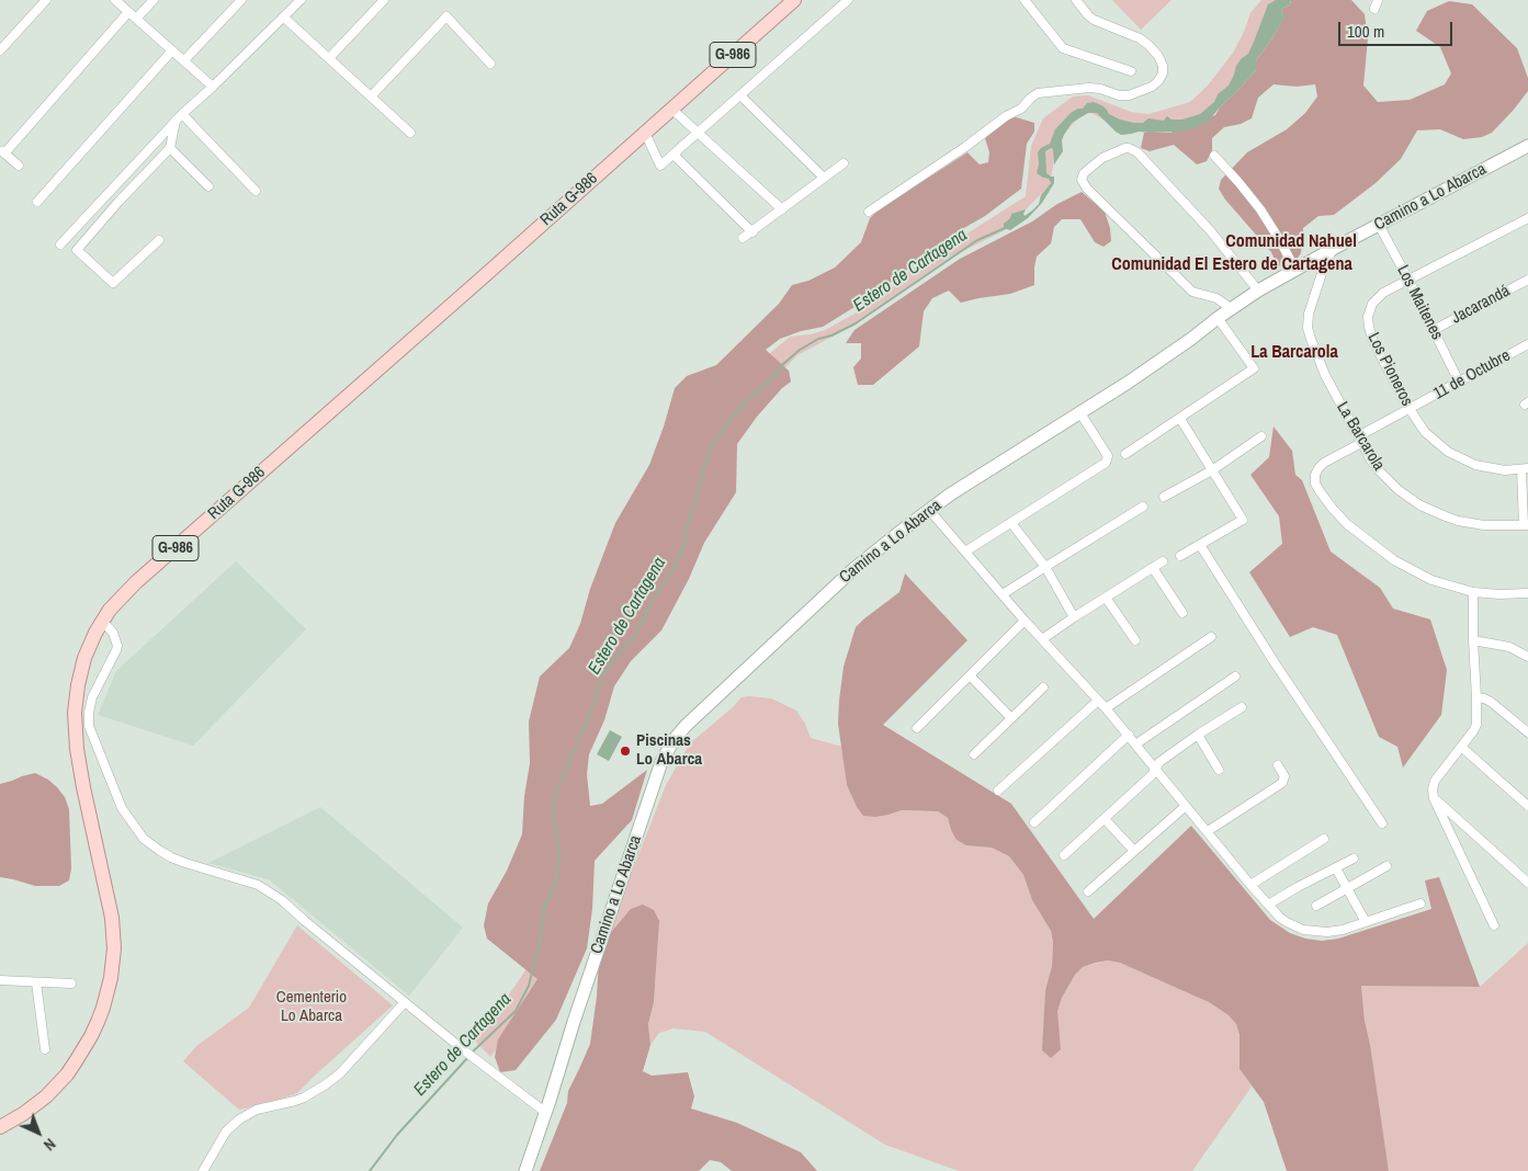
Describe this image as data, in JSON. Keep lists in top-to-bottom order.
{
  "streets": {
    "main road": ["G-986", "Camino a Lo Abarca", "Ruta G-986"],
    "street": [
      "Los Maitenes",
      "Jacarandá",
      "Los Pioneros",
      "11 de Octubre",
      "La Barcarola"
    ]
  },
  "crossings": [
    ["Camino a Lo Abarca", "Los Maitenes"],
    ["Camino a Lo Abarca", "La Barcarola"],
    ["Los Maitenes", "Jacarandá"],
    ["Los Maitenes", "Los Pioneros"],
    ["Los Maitenes", "11 de Octubre"],
    ["Los Pioneros", "11 de Octubre"],
    ["11 de Octubre", "La Barcarola"]
  ],
  "districts": ["Comunidad Nahuel", "Comunidad El Estero de Cartagena", "La Barcarola"],
  "water": ["Estero de Cartagena"],
  "parks": ["Cementerio Lo Abarca"],
  "places": ["Piscinas Lo Abarca"],
  "scale_bar": "100 m",
  "north": "bottom right"
}
